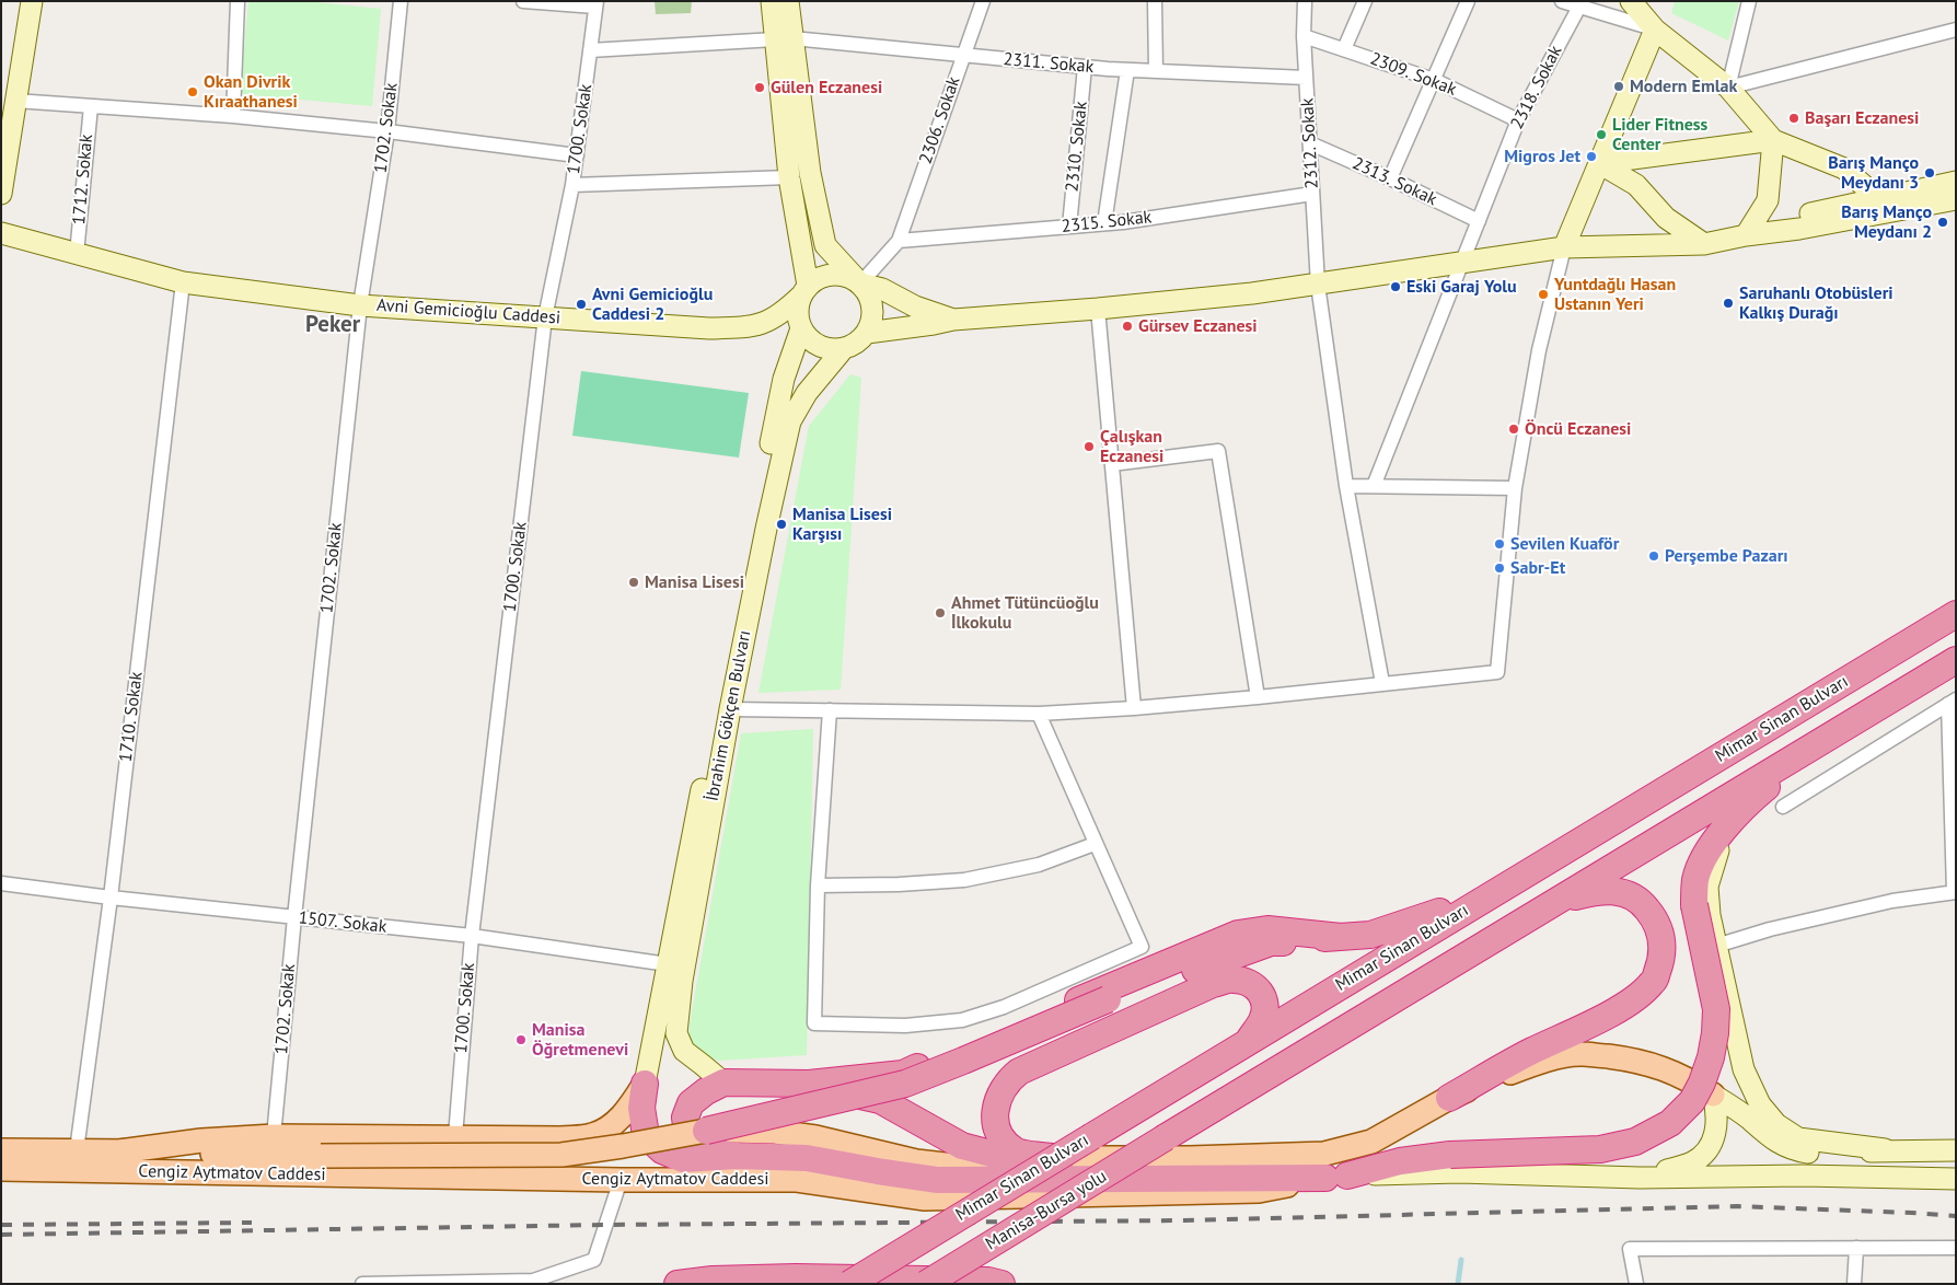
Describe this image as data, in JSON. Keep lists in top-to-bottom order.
{
  "streets": {
    "highway": ["Mimar Sinan Bulvarı", "Manisa-Bursa yolu"],
    "main road": ["Avni Gemicioğlu Caddesi", "İbrahim Gökçen Bulvarı", "Cengiz Aytmatov Caddesi"],
    "street": [
      "2311. Sokak",
      "2309. Sokak",
      "2318. Sokak",
      "2306. Sokak",
      "1702. Sokak",
      "1700. Sokak",
      "2312. Sokak",
      "2310. Sokak",
      "1712. Sokak",
      "2313. Sokak",
      "2315. Sokak",
      "1710. Sokak",
      "1507. Sokak"
    ]
  },
  "crossings": [
    ["2311. Sokak", "2306. Sokak"],
    ["2311. Sokak", "1700. Sokak"],
    ["2311. Sokak", "2312. Sokak"],
    ["2311. Sokak", "2310. Sokak"],
    ["2309. Sokak", "2318. Sokak"],
    ["2309. Sokak", "2312. Sokak"],
    ["2318. Sokak", "2313. Sokak"],
    ["2306. Sokak", "2315. Sokak"],
    ["1702. Sokak", "Avni Gemicioğlu Caddesi"],
    ["1702. Sokak", "1507. Sokak"],
    ["1700. Sokak", "Avni Gemicioğlu Caddesi"],
    ["1700. Sokak", "1507. Sokak"],
    ["2312. Sokak", "2313. Sokak"],
    ["2312. Sokak", "2315. Sokak"],
    ["2310. Sokak", "2315. Sokak"],
    ["1712. Sokak", "Avni Gemicioğlu Caddesi"],
    ["Avni Gemicioğlu Caddesi", "İbrahim Gökçen Bulvarı"],
    ["Avni Gemicioğlu Caddesi", "1710. Sokak"],
    ["İbrahim Gökçen Bulvarı", "1507. Sokak"],
    ["1710. Sokak", "1507. Sokak"],
    ["1710. Sokak", "Cengiz Aytmatov Caddesi"]
  ],
  "districts": ["Peker"],
  "places": [
    "Modern Emlak",
    "Gülen Eczanesi",
    "Okan Divrik Kıraathanesi",
    "Başarı Eczanesi",
    "Lider Fitness Center",
    "Migros Jet",
    "Barış Manço Meydanı 3",
    "Barış Manço Meydanı 2",
    "Eski Garaj Yolu",
    "Yuntdağlı Hasan Ustanın Yeri",
    "Saruhanlı Otobüsleri Kalkış Durağı",
    "Avni Gemicioğlu Caddesi 2",
    "Gürsev Eczanesi",
    "Öncü Eczanesi",
    "Çalışkan Eczanesi",
    "Manisa Lisesi Karşısı",
    "Sevilen Kuaför",
    "Perşembe Pazarı",
    "Sabr-Et",
    "Manisa Lisesi",
    "Ahmet Tütüncüoğlu İlkokulu",
    "Manisa Öğretmenevi"
  ]
}
